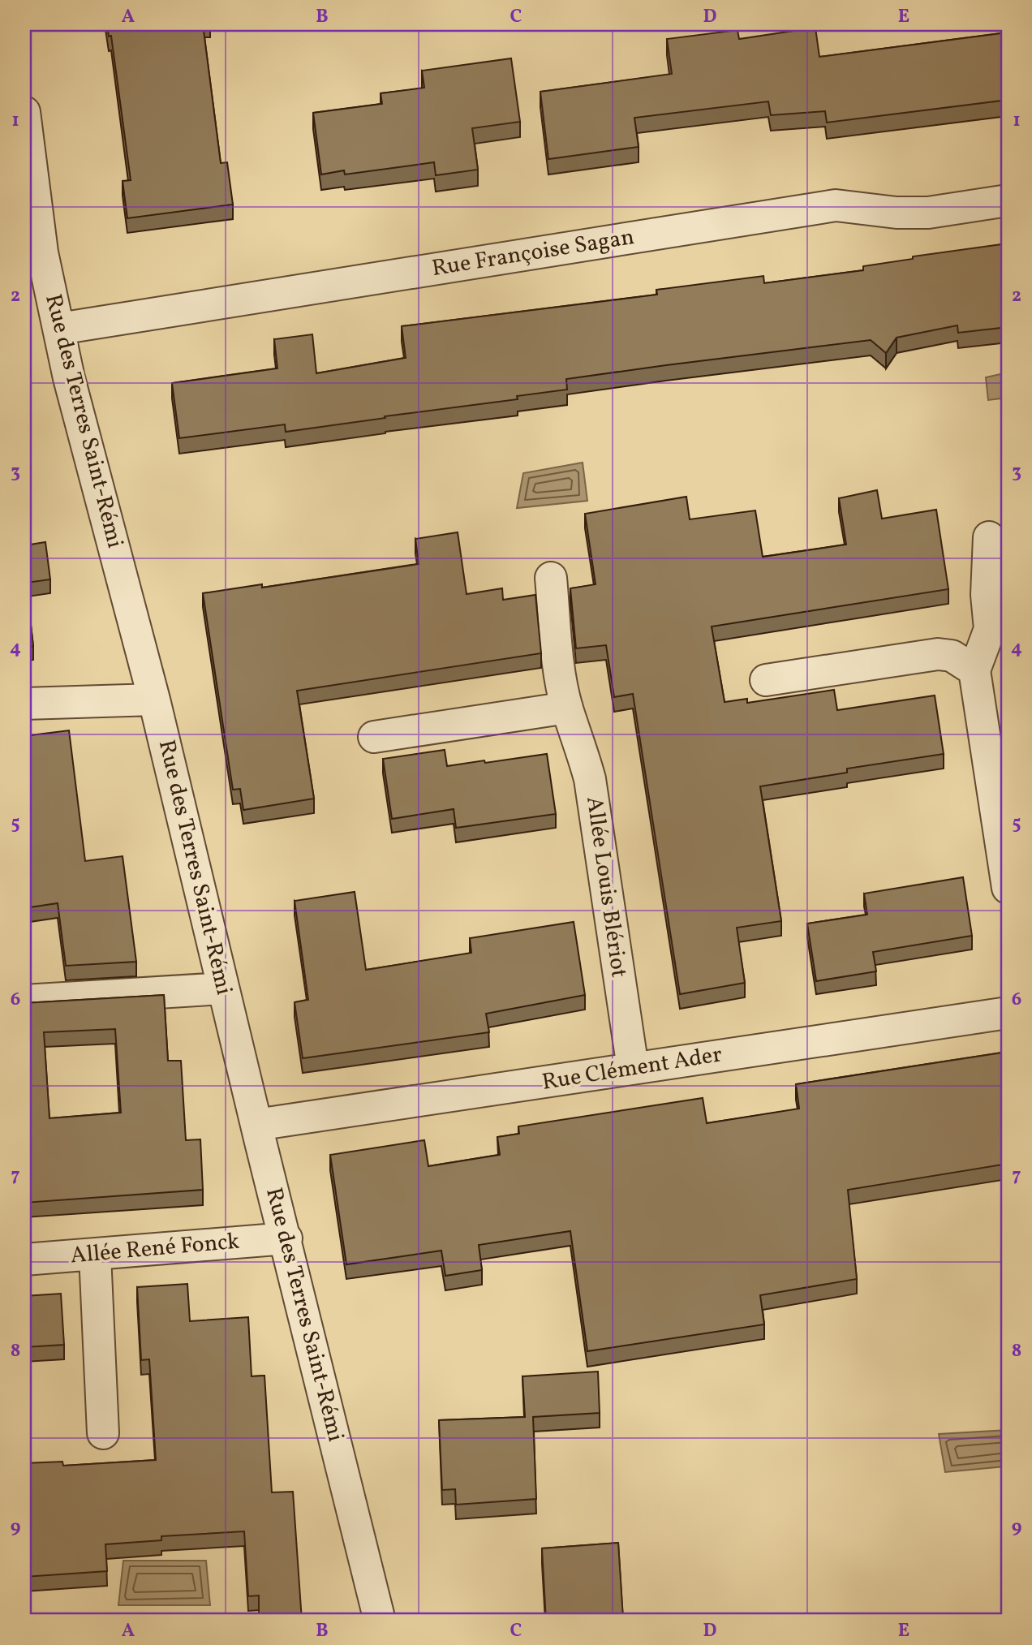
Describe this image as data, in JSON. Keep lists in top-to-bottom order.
{
  "streets": {
    "street": [
      "Rue Françoise Sagan",
      "Rue des Terres Saint-Rémi",
      "Allée Louis Blériot",
      "Rue Clément Ader",
      "Allée René Fonck"
    ]
  },
  "crossings": [
    ["Rue Françoise Sagan", "Rue des Terres Saint-Rémi"],
    ["Rue des Terres Saint-Rémi", "Rue Clément Ader"],
    ["Rue des Terres Saint-Rémi", "Allée René Fonck"],
    ["Allée Louis Blériot", "Rue Clément Ader"]
  ],
  "grid": {
    "columns": [
      "A",
      "B",
      "C",
      "D",
      "E"
    ],
    "rows": [
      "1",
      "2",
      "3",
      "4",
      "5",
      "6",
      "7",
      "8",
      "9"
    ]
  }
}
